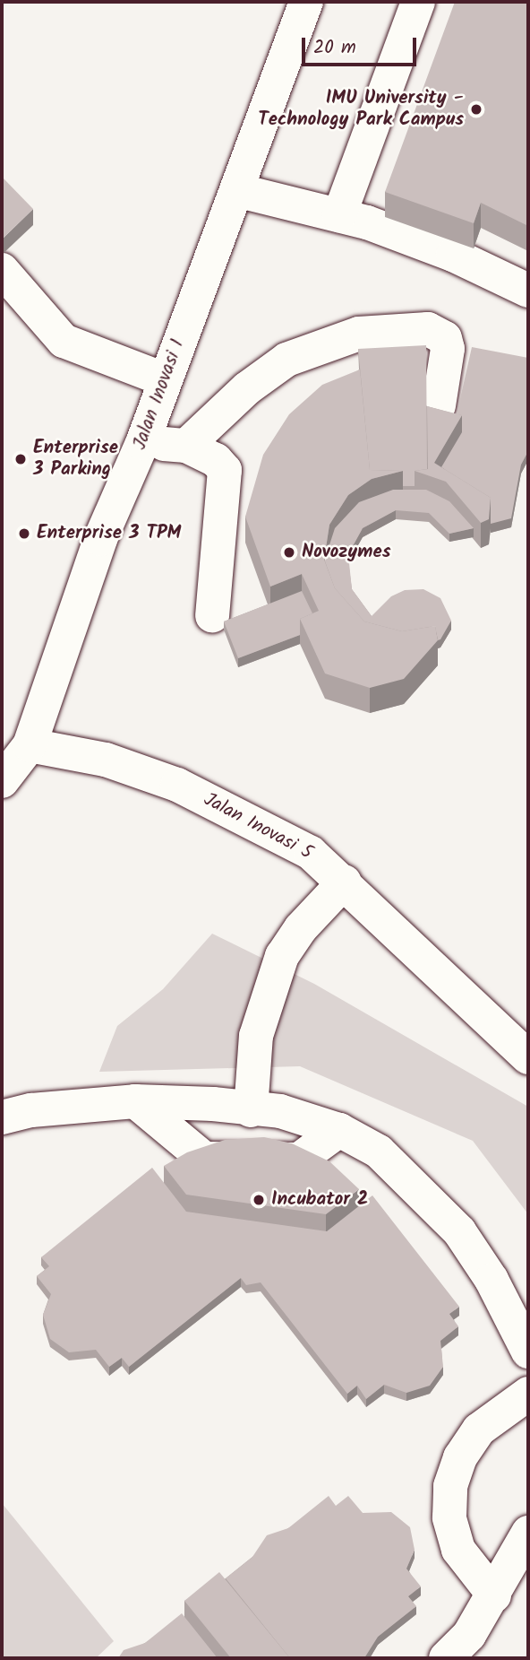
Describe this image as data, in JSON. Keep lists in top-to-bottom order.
{
  "streets": {
    "street": ["Jalan Inovasi 1", "Jalan Inovasi 5"]
  },
  "crossings": [
    ["Jalan Inovasi 1", "Jalan Inovasi 5"]
  ],
  "places": [
    "IMU University - Technology Park Campus",
    "Enterprise 3 Parking",
    "Enterprise 3 TPM",
    "Novozymes",
    "Incubator 2"
  ],
  "scale_bar": "20 m"
}
